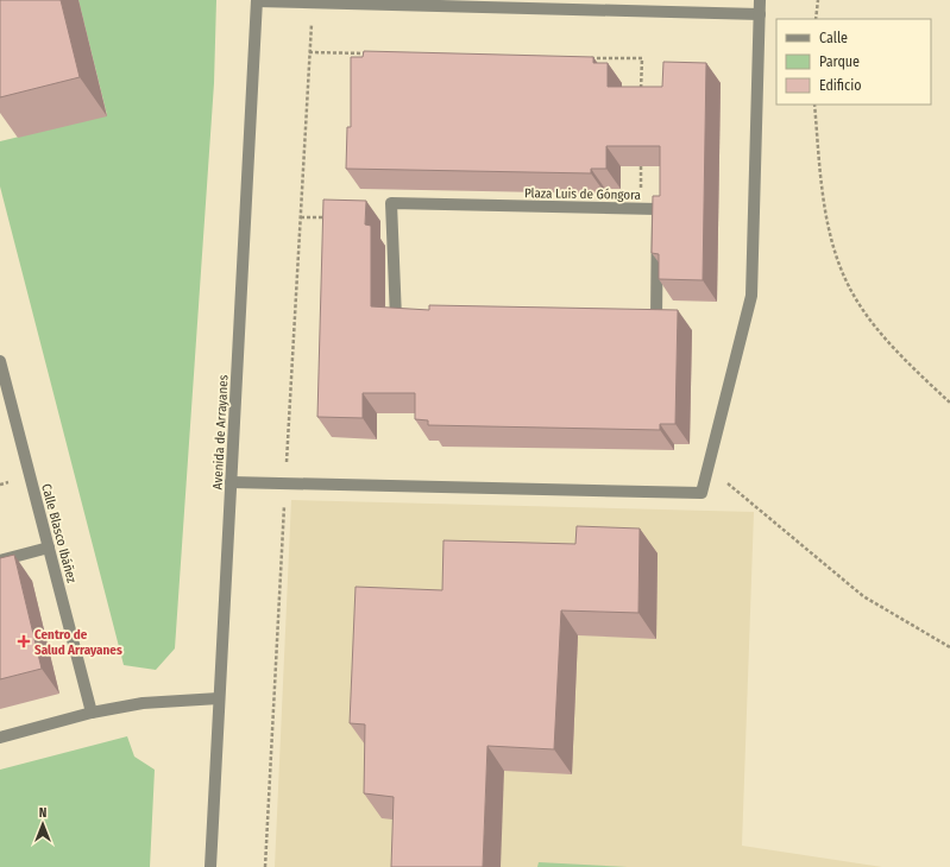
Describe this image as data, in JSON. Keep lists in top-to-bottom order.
{
  "streets": {
    "street": ["Plaza Luis de Góngora", "Avenida de Arrayanes", "Calle Blasco Ibáñez"]
  },
  "places": {
    "health": ["Centro de Salud Arrayanes"]
  },
  "legend": ["Calle", "Parque", "Edificio"],
  "north": "top"
}
